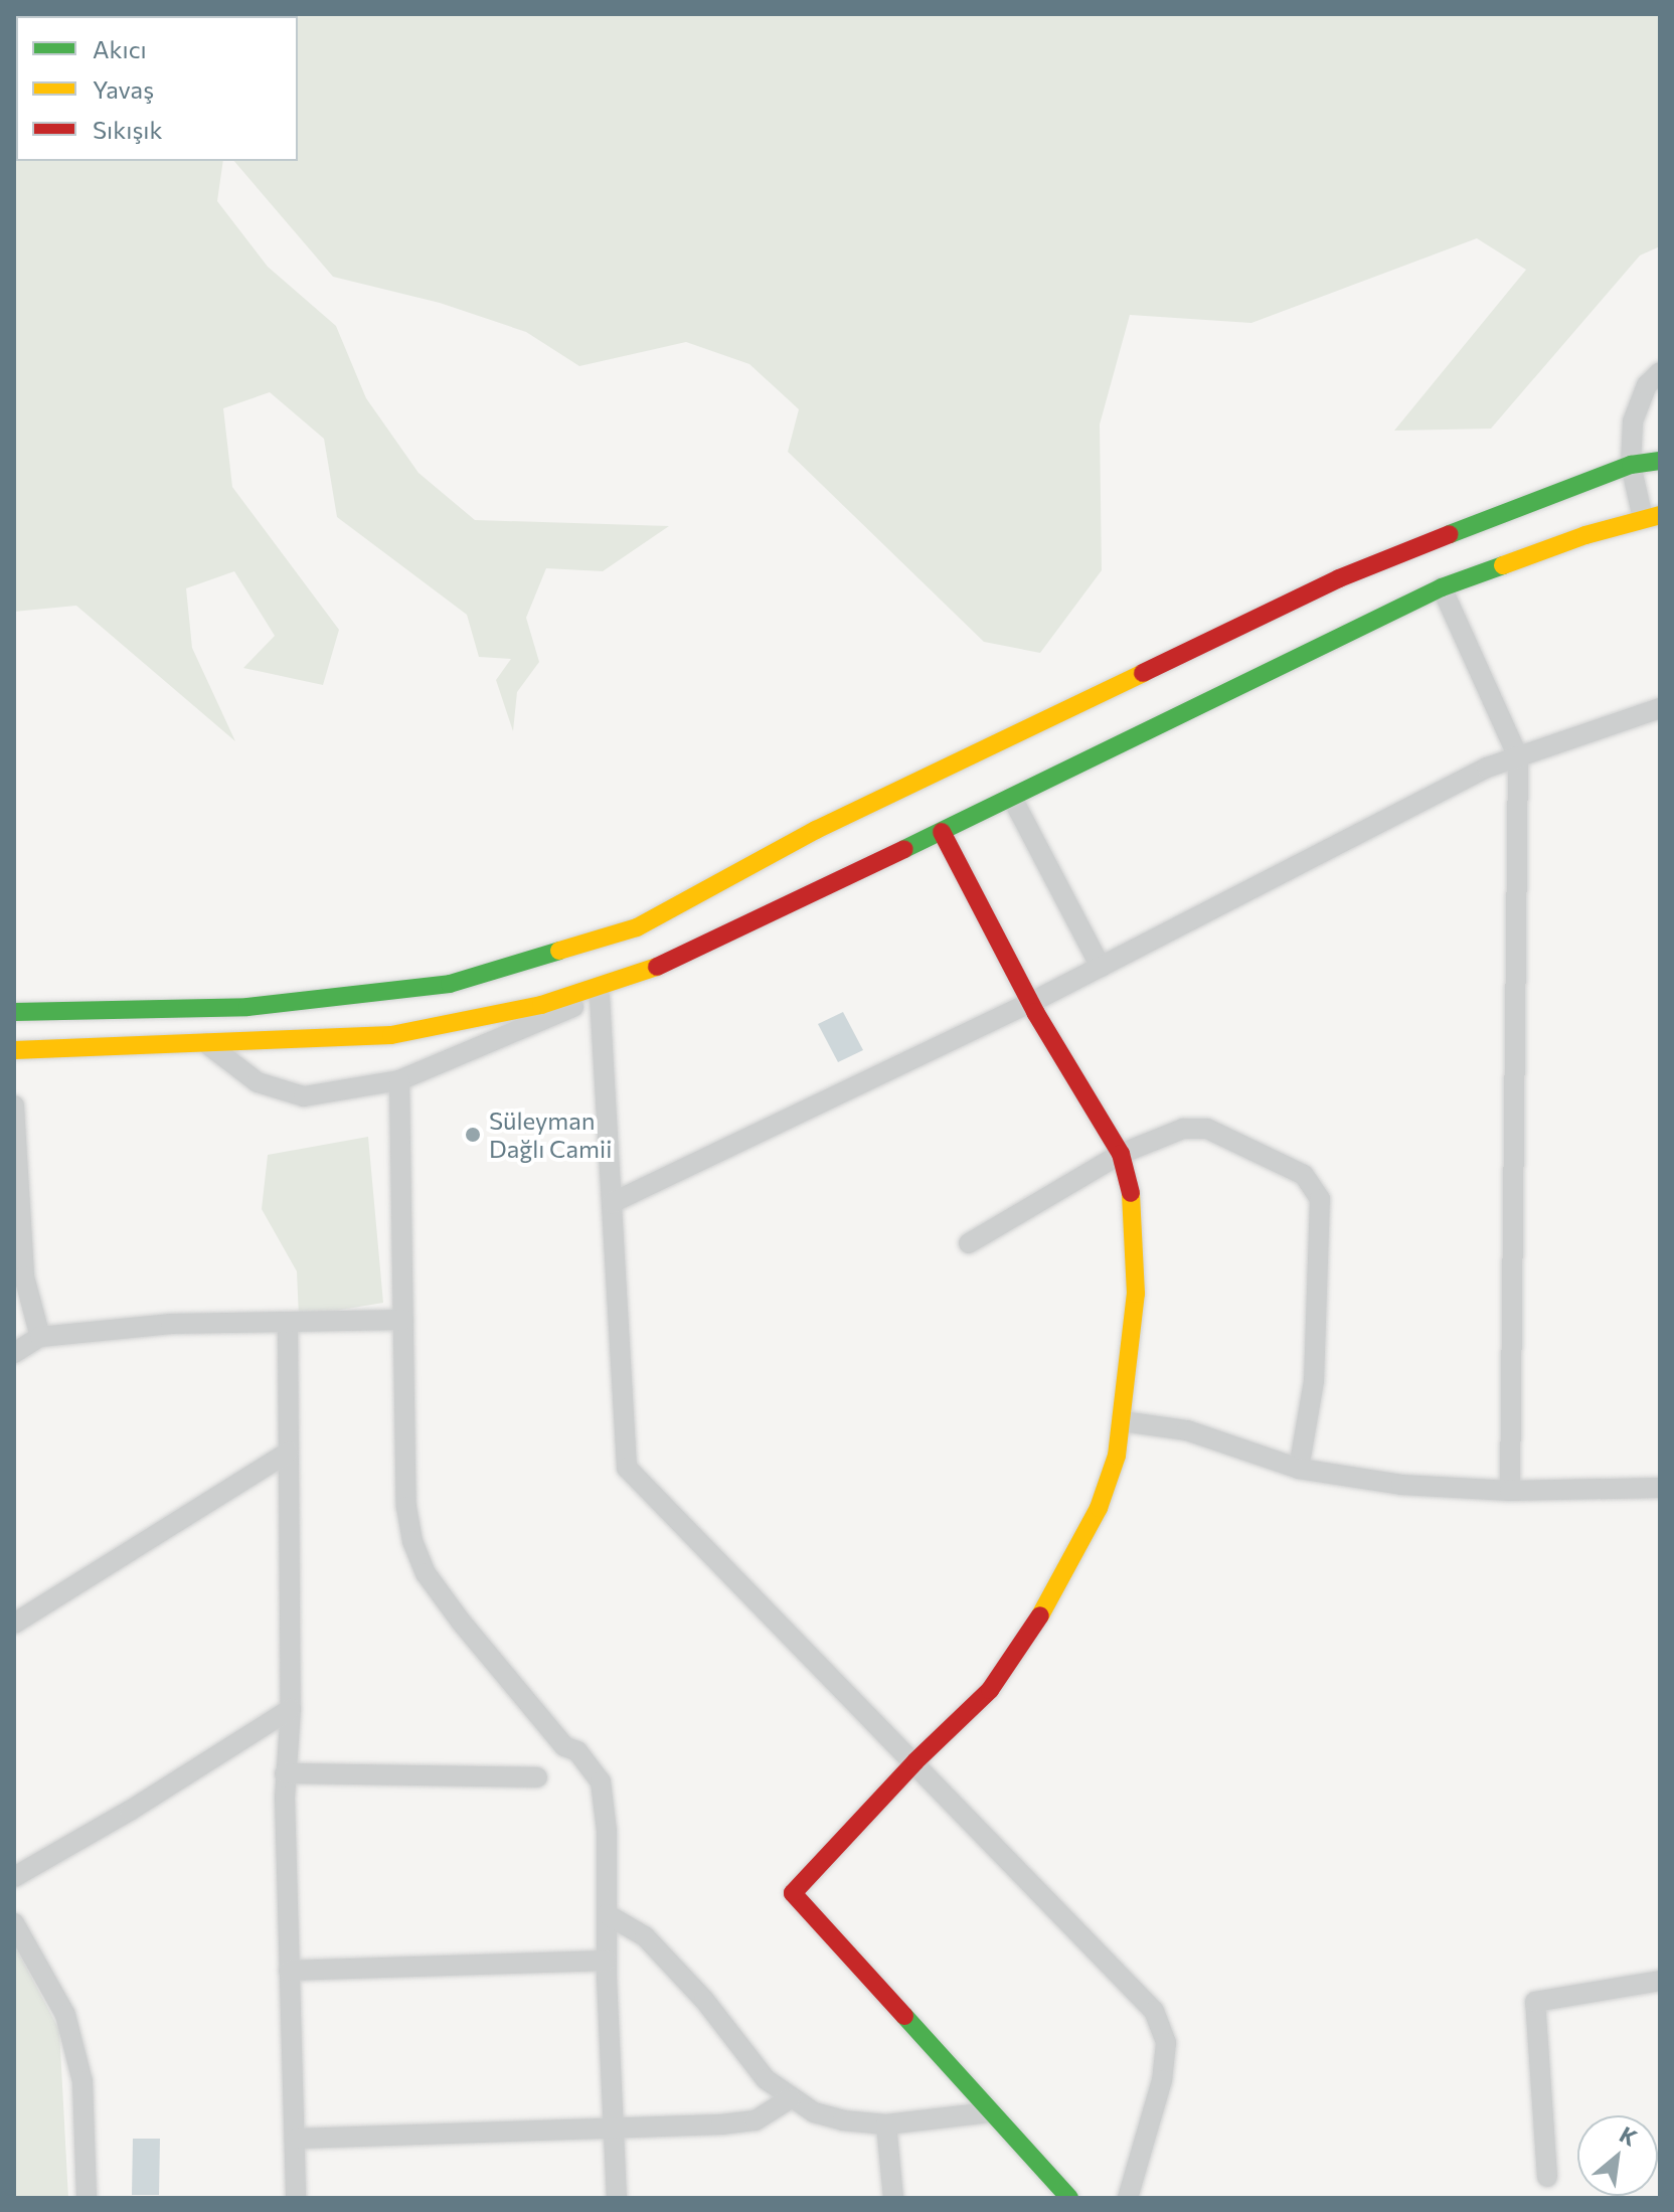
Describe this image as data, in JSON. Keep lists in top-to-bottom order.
{
  "places": ["Süleyman Dağlı Camii"],
  "legend": ["Akıcı", "Yavaş", "Sıkışık"],
  "north": "top right"
}
